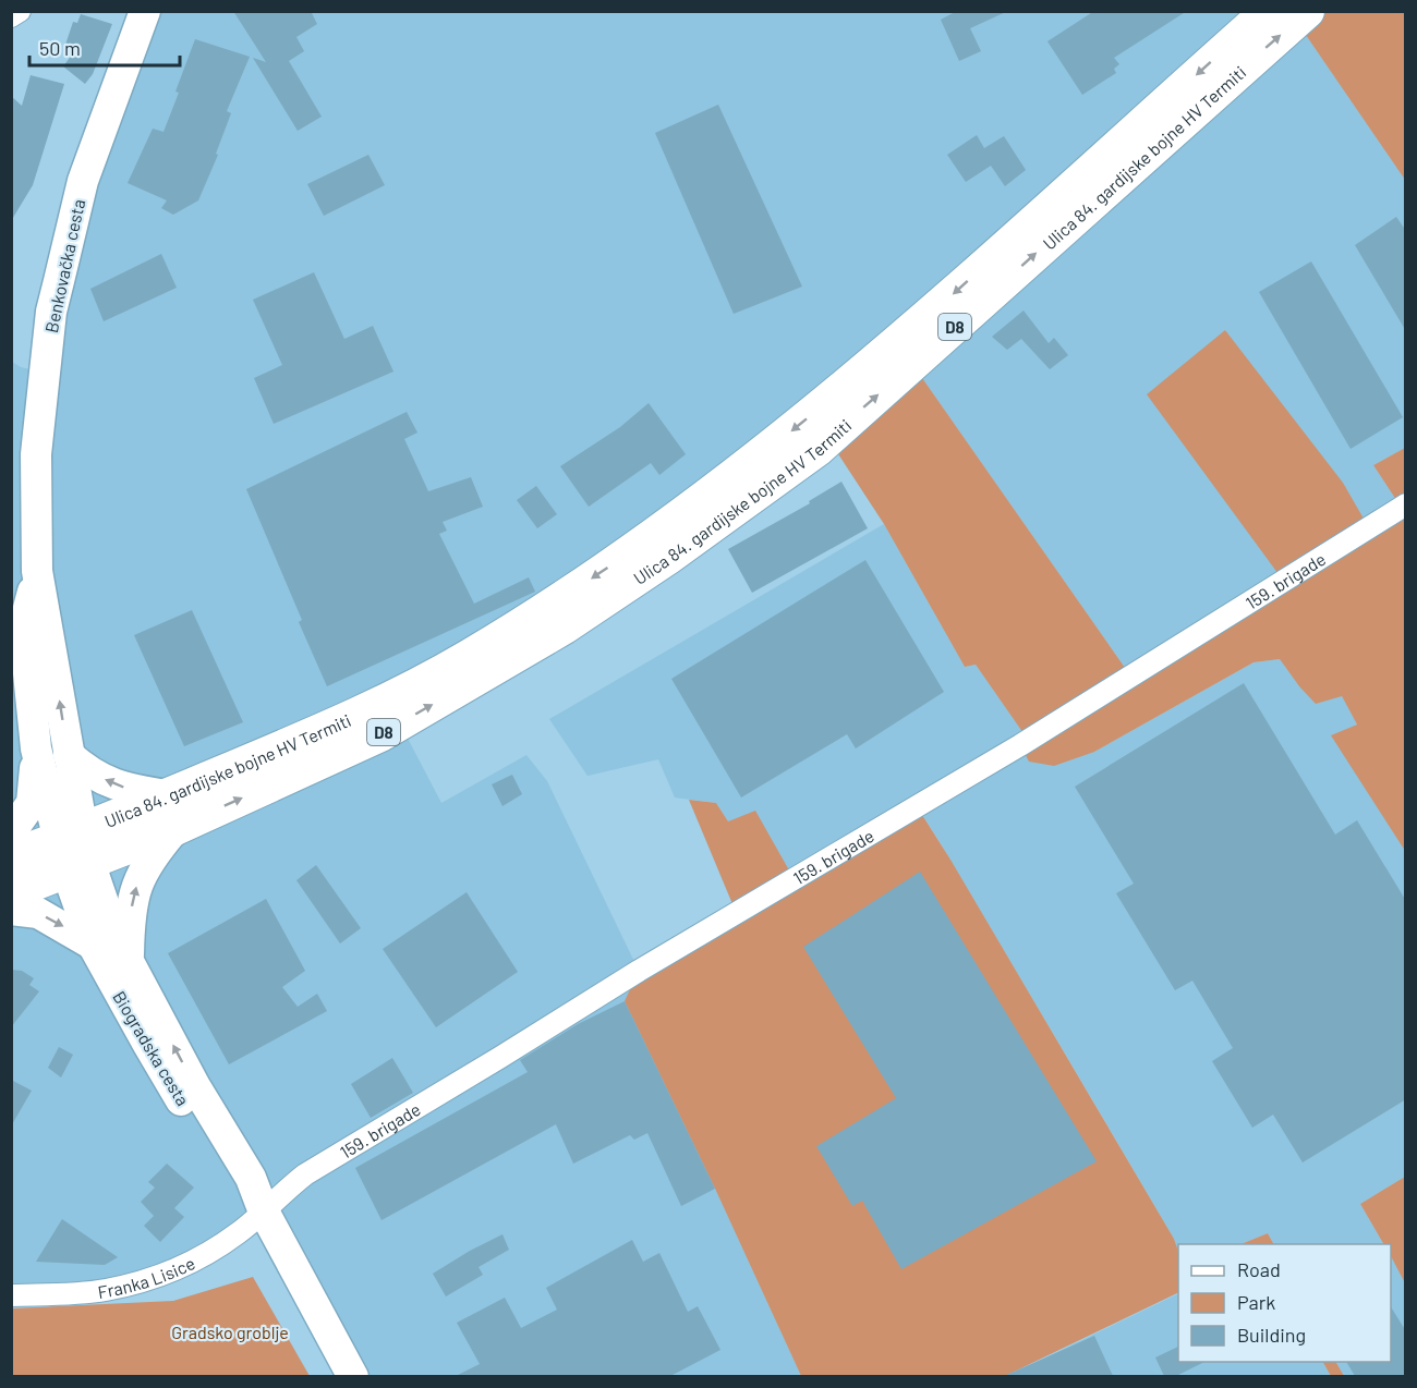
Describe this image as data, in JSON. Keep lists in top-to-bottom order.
{
  "streets": {
    "main road": [
      "Ulica 84. gardijske bojne HV Termiti",
      "Benkovačka cesta",
      "D8",
      "Biogradska cesta"
    ],
    "street": ["159. brigade", "Franka Lisice"]
  },
  "crossings": [
    ["Ulica 84. gardijske bojne HV Termiti", "Benkovačka cesta"],
    ["Ulica 84. gardijske bojne HV Termiti", "D8"],
    ["Ulica 84. gardijske bojne HV Termiti", "Biogradska cesta"],
    ["Benkovačka cesta", "D8"],
    ["Benkovačka cesta", "Biogradska cesta"],
    ["D8", "Biogradska cesta"],
    ["159. brigade", "Biogradska cesta"],
    ["159. brigade", "Franka Lisice"],
    ["Biogradska cesta", "Franka Lisice"]
  ],
  "parks": ["Gradsko groblje"],
  "legend": ["Road", "Park", "Building"],
  "scale_bar": "50 m"
}
